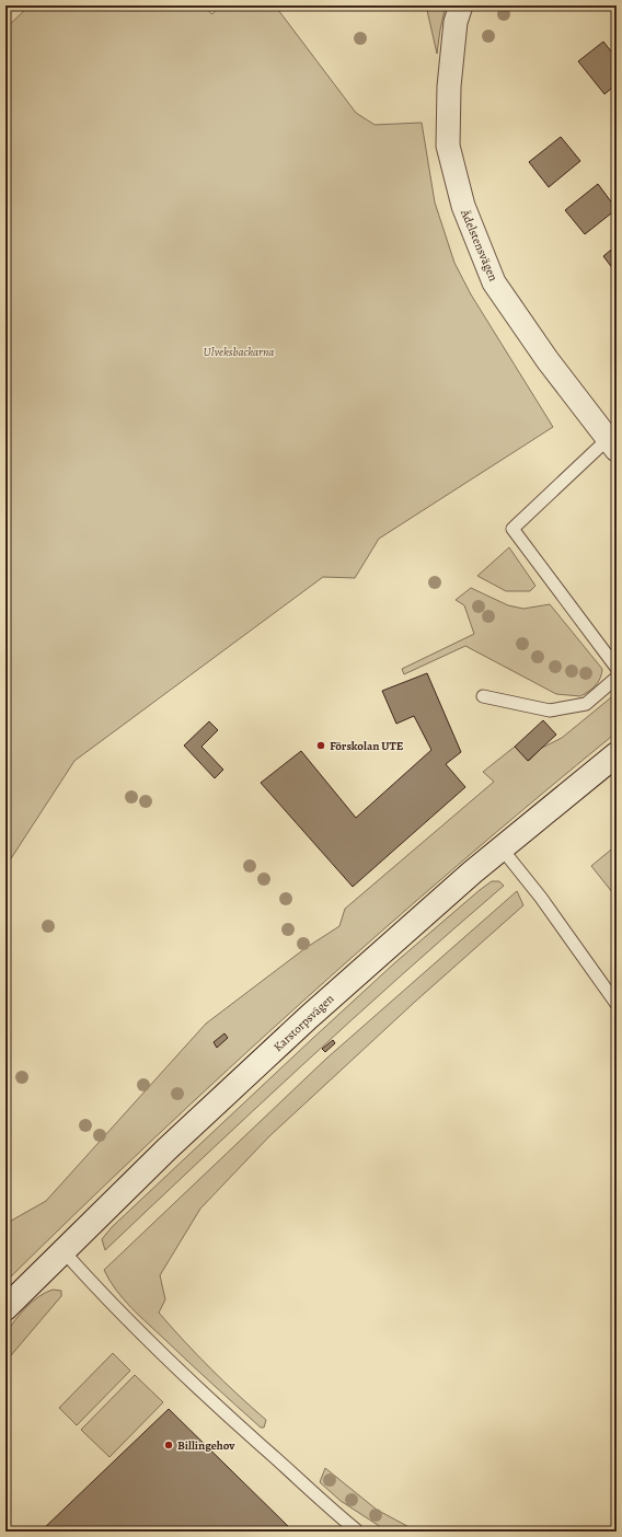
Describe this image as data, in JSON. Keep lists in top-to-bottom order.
{
  "streets": {
    "main road": ["Karstorpsvägen"],
    "street": ["Ädelstensvägen"]
  },
  "parks": ["Ulveksbackarna"],
  "places": ["Förskolan UTE", "Billingehov"]
}
